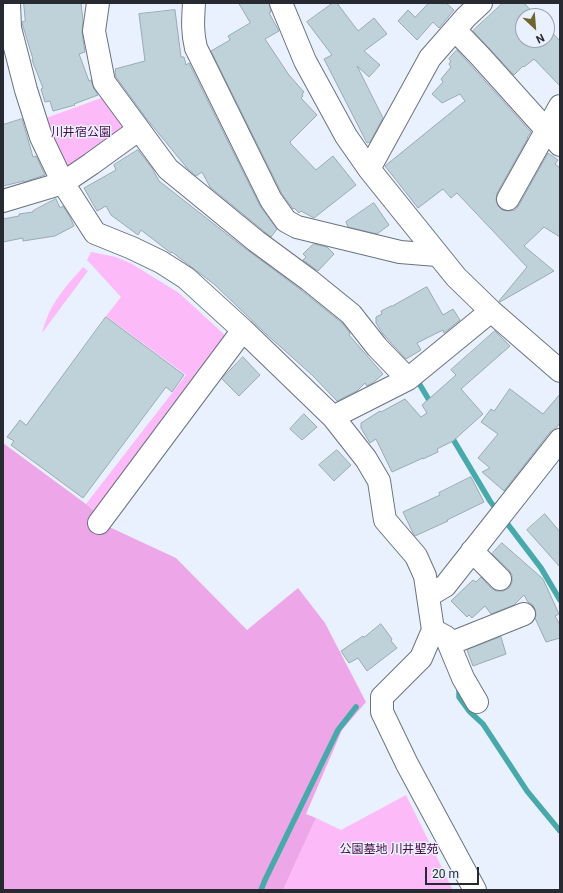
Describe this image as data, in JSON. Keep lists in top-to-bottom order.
{
  "parks": ["川井宿公園", "公園墓地 川井聖苑"],
  "scale_bar": "20 m",
  "north": "bottom right"
}
